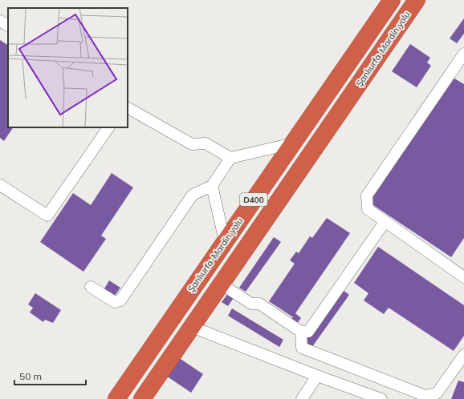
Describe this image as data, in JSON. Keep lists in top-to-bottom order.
{
  "streets": {
    "highway": ["Şanlıurfa-Mardin yolu", "D400"]
  },
  "scale_bar": "50 m"
}
